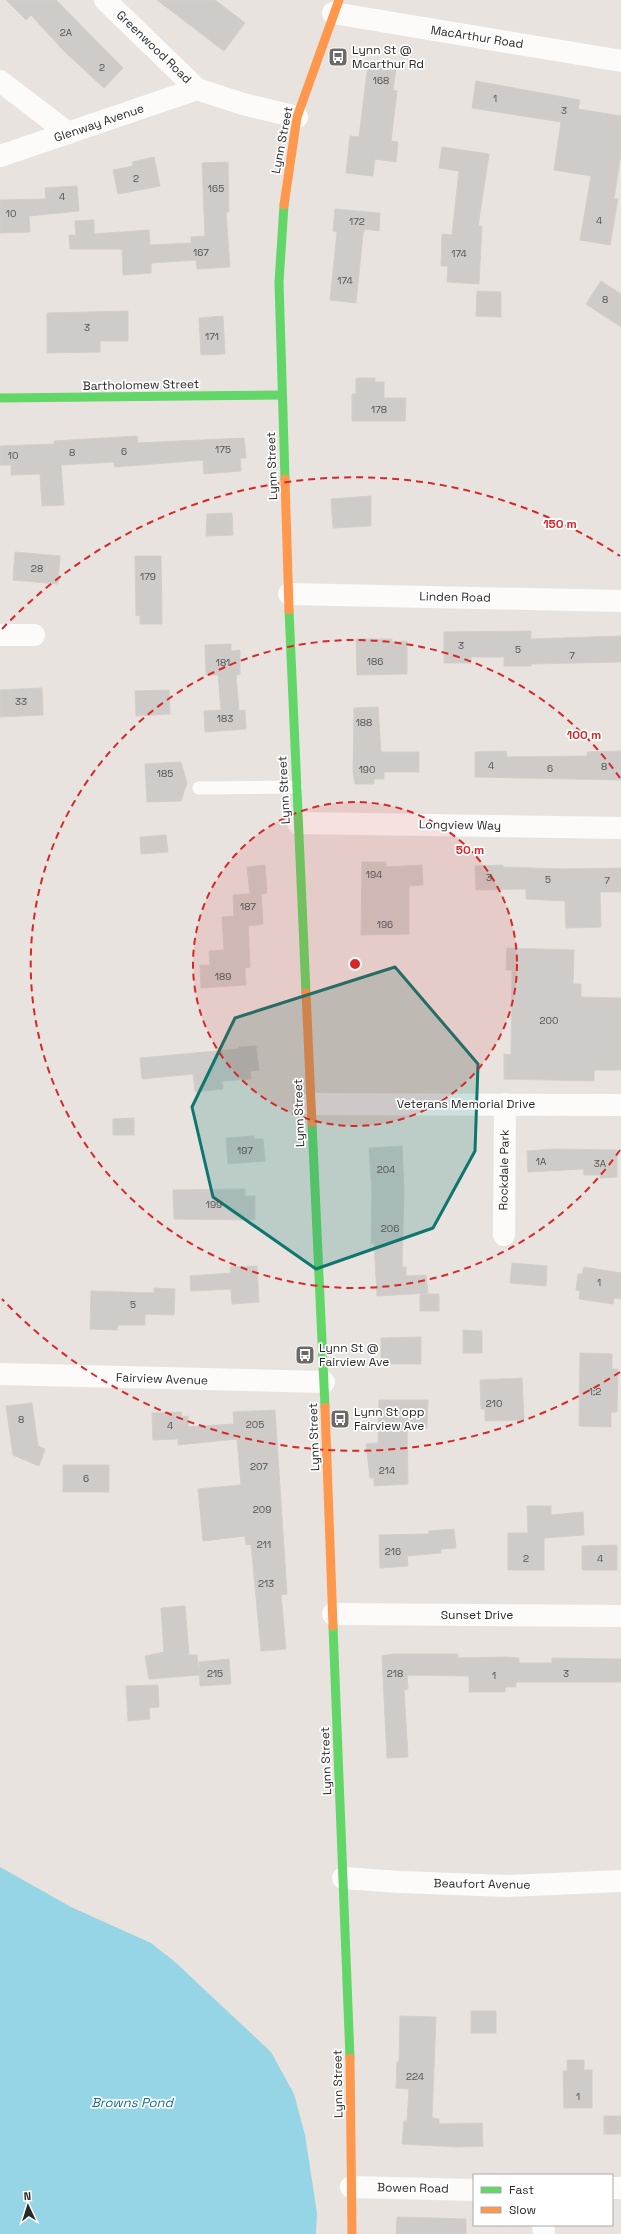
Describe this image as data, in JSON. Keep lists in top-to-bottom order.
{
  "streets": {
    "main road": ["Lynn Street", "Bartholomew Street"],
    "street": [
      "MacArthur Road",
      "Greenwood Road",
      "Glenway Avenue",
      "Linden Road",
      "Longview Way",
      "Veterans Memorial Drive",
      "Rockdale Park",
      "Fairview Avenue",
      "Sunset Drive",
      "Beaufort Avenue",
      "Bowen Road"
    ]
  },
  "crossings": [
    ["MacArthur Road", "Lynn Street"],
    ["Greenwood Road", "Glenway Avenue"],
    ["Greenwood Road", "Lynn Street"],
    ["Lynn Street", "Bartholomew Street"],
    ["Lynn Street", "Linden Road"],
    ["Lynn Street", "Longview Way"],
    ["Lynn Street", "Veterans Memorial Drive"],
    ["Lynn Street", "Fairview Avenue"],
    ["Lynn Street", "Sunset Drive"],
    ["Lynn Street", "Beaufort Avenue"],
    ["Lynn Street", "Bowen Road"],
    ["Veterans Memorial Drive", "Rockdale Park"]
  ],
  "water": ["Browns Pond"],
  "places": {
    "bus stop": ["Lynn St @ Mcarthur Rd", "Lynn St @ Fairview Ave", "Lynn St opp Fairview Ave"]
  },
  "house_numbers": [
    "2A",
    "2",
    "168",
    "1",
    "3",
    "2",
    "165",
    "4",
    "10",
    "4",
    "172",
    "167",
    "174",
    "174",
    "8",
    "3",
    "171",
    "178",
    "175",
    "6",
    "8",
    "10",
    "28",
    "179",
    "3",
    "5",
    "7",
    "186",
    "181",
    "33",
    "183",
    "188",
    "4",
    "8",
    "6",
    "190",
    "185",
    "194",
    "3",
    "5",
    "7",
    "187",
    "196",
    "189",
    "200",
    "197",
    "1A",
    "3A",
    "204",
    "199",
    "206",
    "1",
    "5",
    "1;2",
    "210",
    "8",
    "205",
    "4",
    "207",
    "214",
    "6",
    "209",
    "211",
    "216",
    "2",
    "4",
    "213",
    "215",
    "218",
    "3",
    "1",
    "224",
    "1"
  ],
  "legend": ["Fast", "Slow"],
  "north": "top",
  "rings": ["150 m", "100 m", "50 m"]
}
